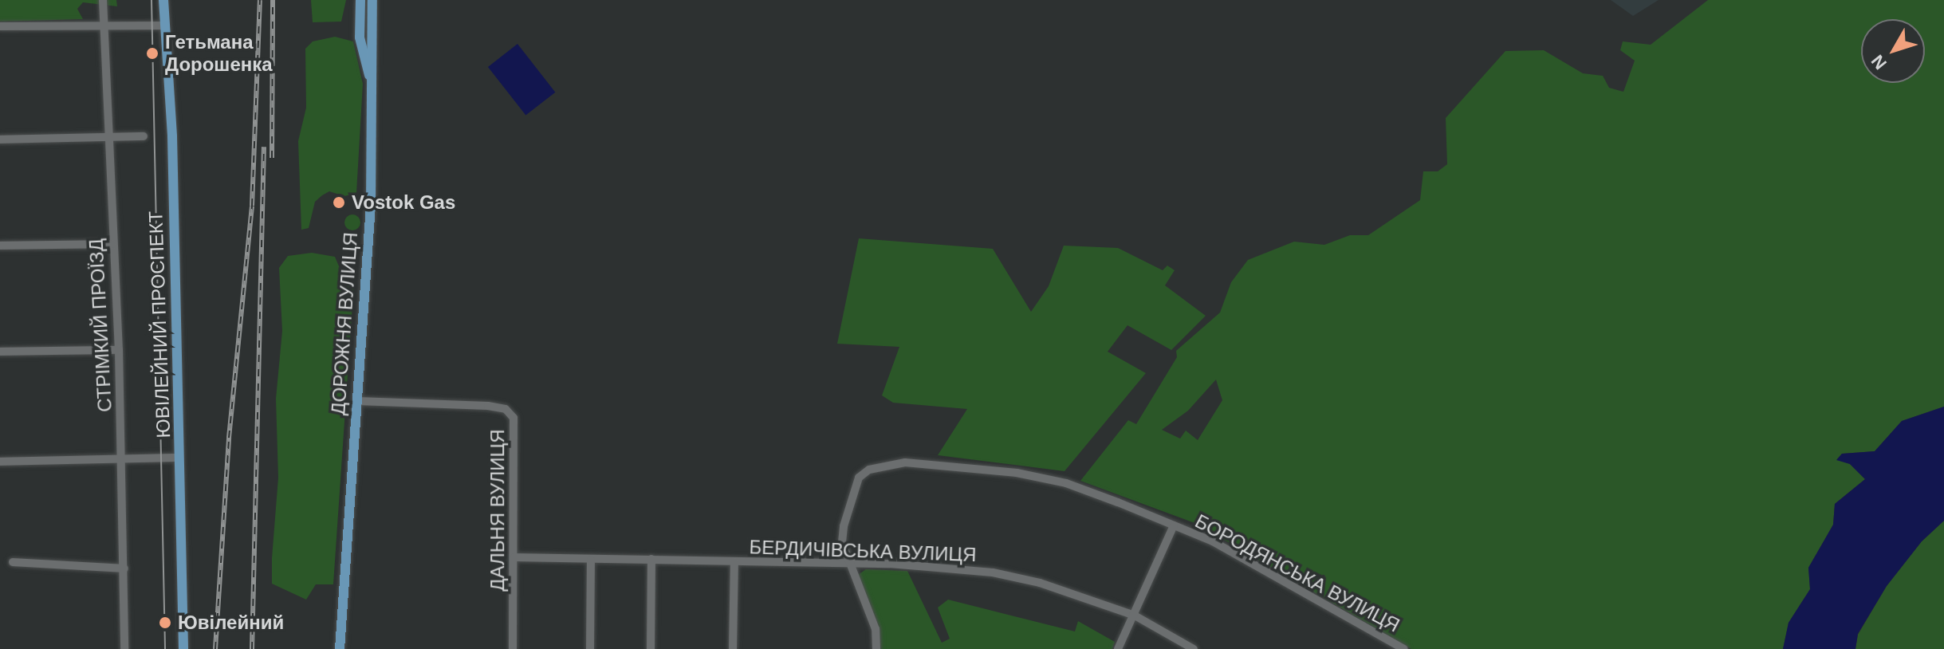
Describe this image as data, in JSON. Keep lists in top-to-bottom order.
{
  "streets": {
    "main road": ["ДОРОЖНЯ ВУЛИЦЯ", "ЮВІЛЕЙНИЙ ПРОСПЕКТ"],
    "street": [
      "СТРІМКИЙ ПРОЇЗД",
      "ДАЛЬНЯ ВУЛИЦЯ",
      "БЕРДИЧІВСЬКА ВУЛИЦЯ",
      "БОРОДЯНСЬКА ВУЛИЦЯ"
    ]
  },
  "crossings": [
    ["ДОРОЖНЯ ВУЛИЦЯ", "ДАЛЬНЯ ВУЛИЦЯ"],
    ["ДАЛЬНЯ ВУЛИЦЯ", "БЕРДИЧІВСЬКА ВУЛИЦЯ"],
    ["БЕРДИЧІВСЬКА ВУЛИЦЯ", "БОРОДЯНСЬКА ВУЛИЦЯ"]
  ],
  "places": ["Гетьмана Дорошенка", "Vostok Gas", "Ювілейний"],
  "north": "bottom left"
}
